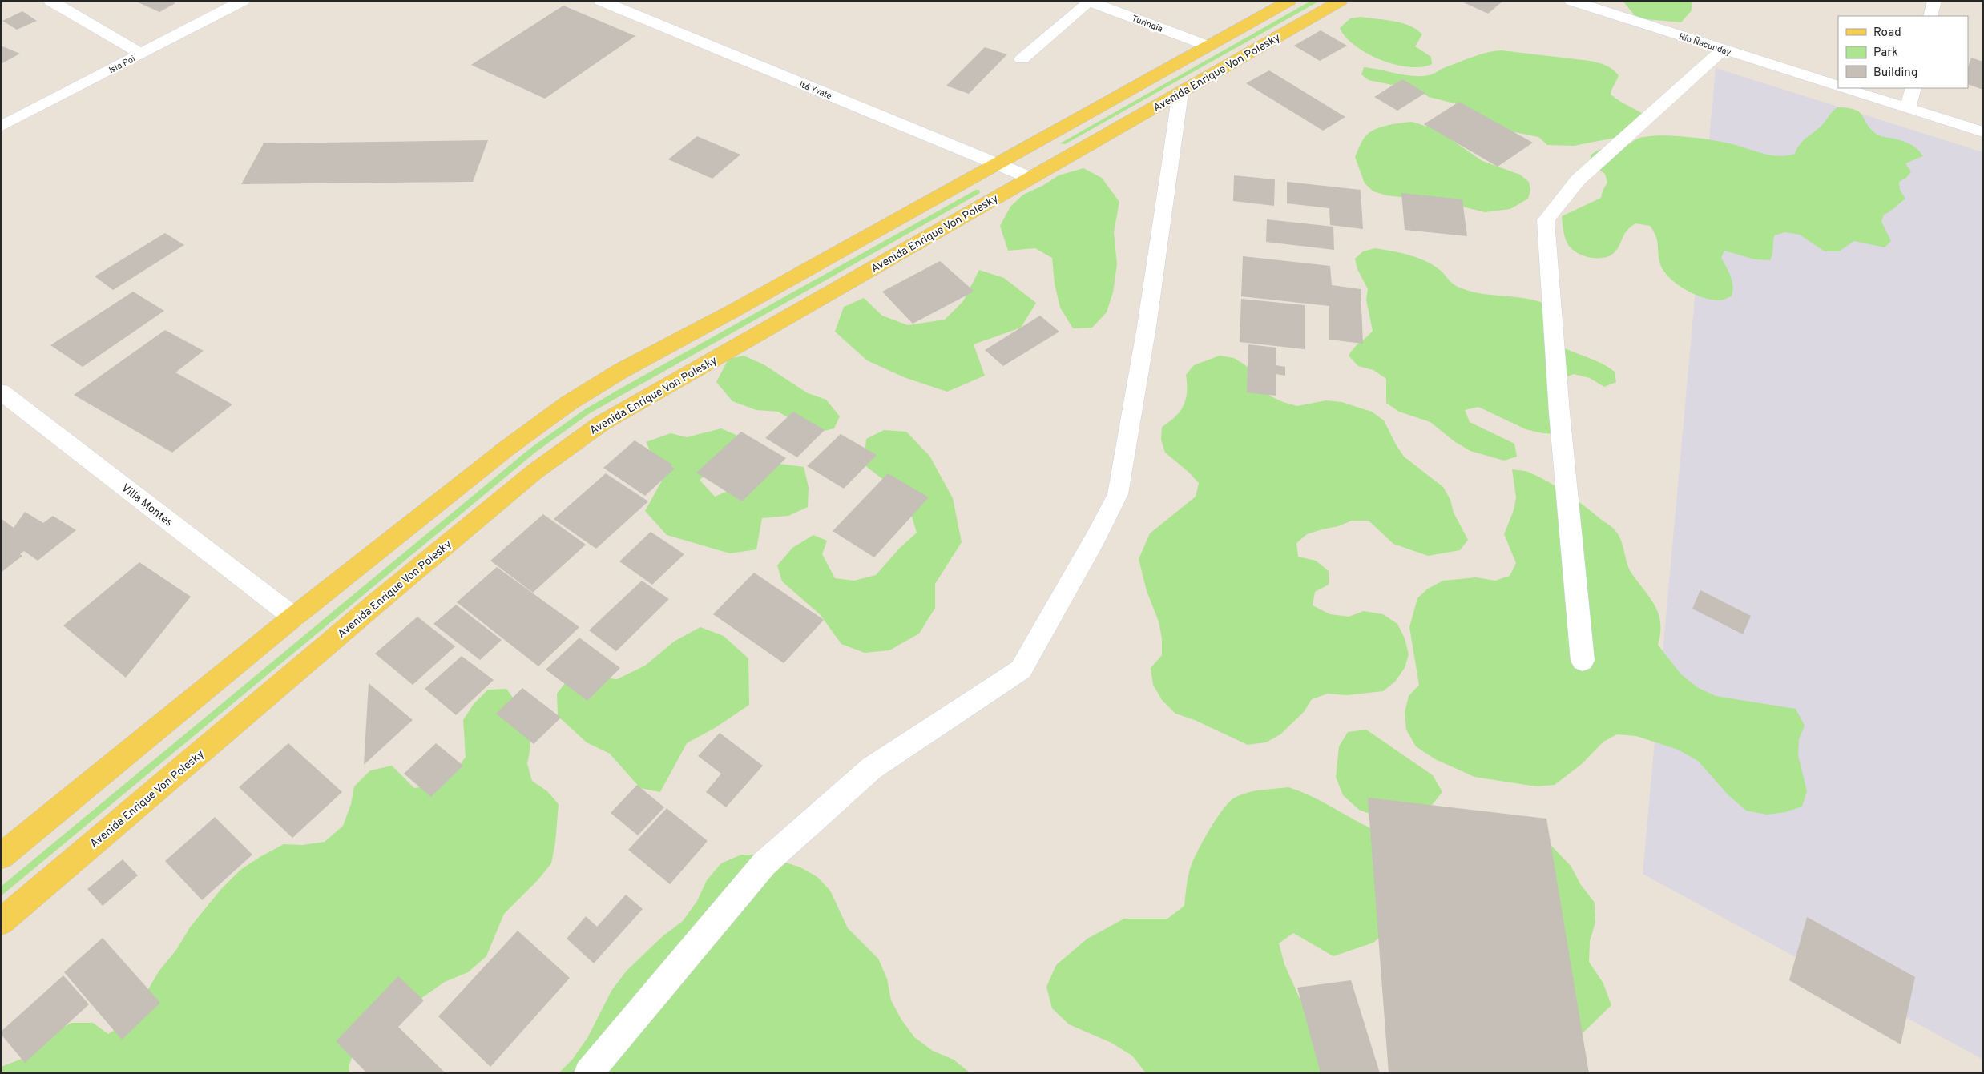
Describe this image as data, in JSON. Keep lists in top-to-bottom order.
{
  "streets": {
    "main road": ["Avenida Enrique Von Polesky"],
    "street": [
      "Turingia",
      "Río Ñacunday",
      "Isla Poi",
      "Itá Yvate",
      "Villa Montes"
    ]
  },
  "crossings": [
    ["Avenida Enrique Von Polesky", "Itá Yvate"]
  ],
  "legend": ["Road", "Park", "Building"]
}
